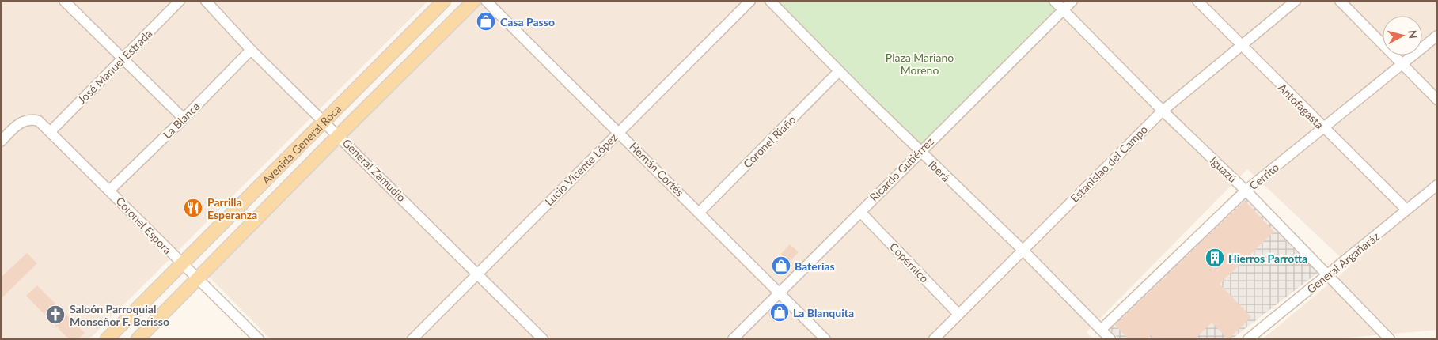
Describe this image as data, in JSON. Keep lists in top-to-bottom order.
{
  "streets": {
    "main road": ["Avenida General Roca"],
    "street": [
      "José Manuel Estrada",
      "Antofagasta",
      "La Blanca",
      "Coronel Riaño",
      "Estanislao del Campo",
      "Lucio Vicente López",
      "Hernán Cortés",
      "Ricardo Gutiérrez",
      "Iguazú",
      "General Zamudio",
      "Iberá",
      "Cerrito",
      "Coronel Espora",
      "Copérnico",
      "General Argañaráz"
    ]
  },
  "crossings": [
    ["José Manuel Estrada", "Coronel Espora"],
    ["Antofagasta", "Estanislao del Campo"],
    ["Antofagasta", "Cerrito"],
    ["Antofagasta", "General Argañaráz"],
    ["La Blanca", "General Zamudio"],
    ["La Blanca", "Coronel Espora"],
    ["Coronel Riaño", "Hernán Cortés"],
    ["Coronel Riaño", "Iberá"],
    ["Avenida General Roca", "General Zamudio"],
    ["Avenida General Roca", "Coronel Espora"],
    ["Estanislao del Campo", "Iguazú"],
    ["Estanislao del Campo", "Iberá"],
    ["Estanislao del Campo", "Copérnico"],
    ["Lucio Vicente López", "Hernán Cortés"],
    ["Lucio Vicente López", "General Zamudio"],
    ["Hernán Cortés", "Ricardo Gutiérrez"],
    ["Ricardo Gutiérrez", "Iguazú"],
    ["Ricardo Gutiérrez", "Iberá"],
    ["Ricardo Gutiérrez", "Copérnico"],
    ["Iguazú", "Cerrito"],
    ["Iguazú", "General Argañaráz"],
    ["Iberá", "Cerrito"]
  ],
  "parks": ["Plaza Mariano Moreno"],
  "places": {
    "shop": ["Casa Passo", "Baterias", "La Blanquita"],
    "restaurant": ["Parrilla Esperanza"],
    "building": ["Hierros Parrotta"],
    "church": ["Saloón Parroquial Monseñor F. Berisso"]
  },
  "north": "right"
}
